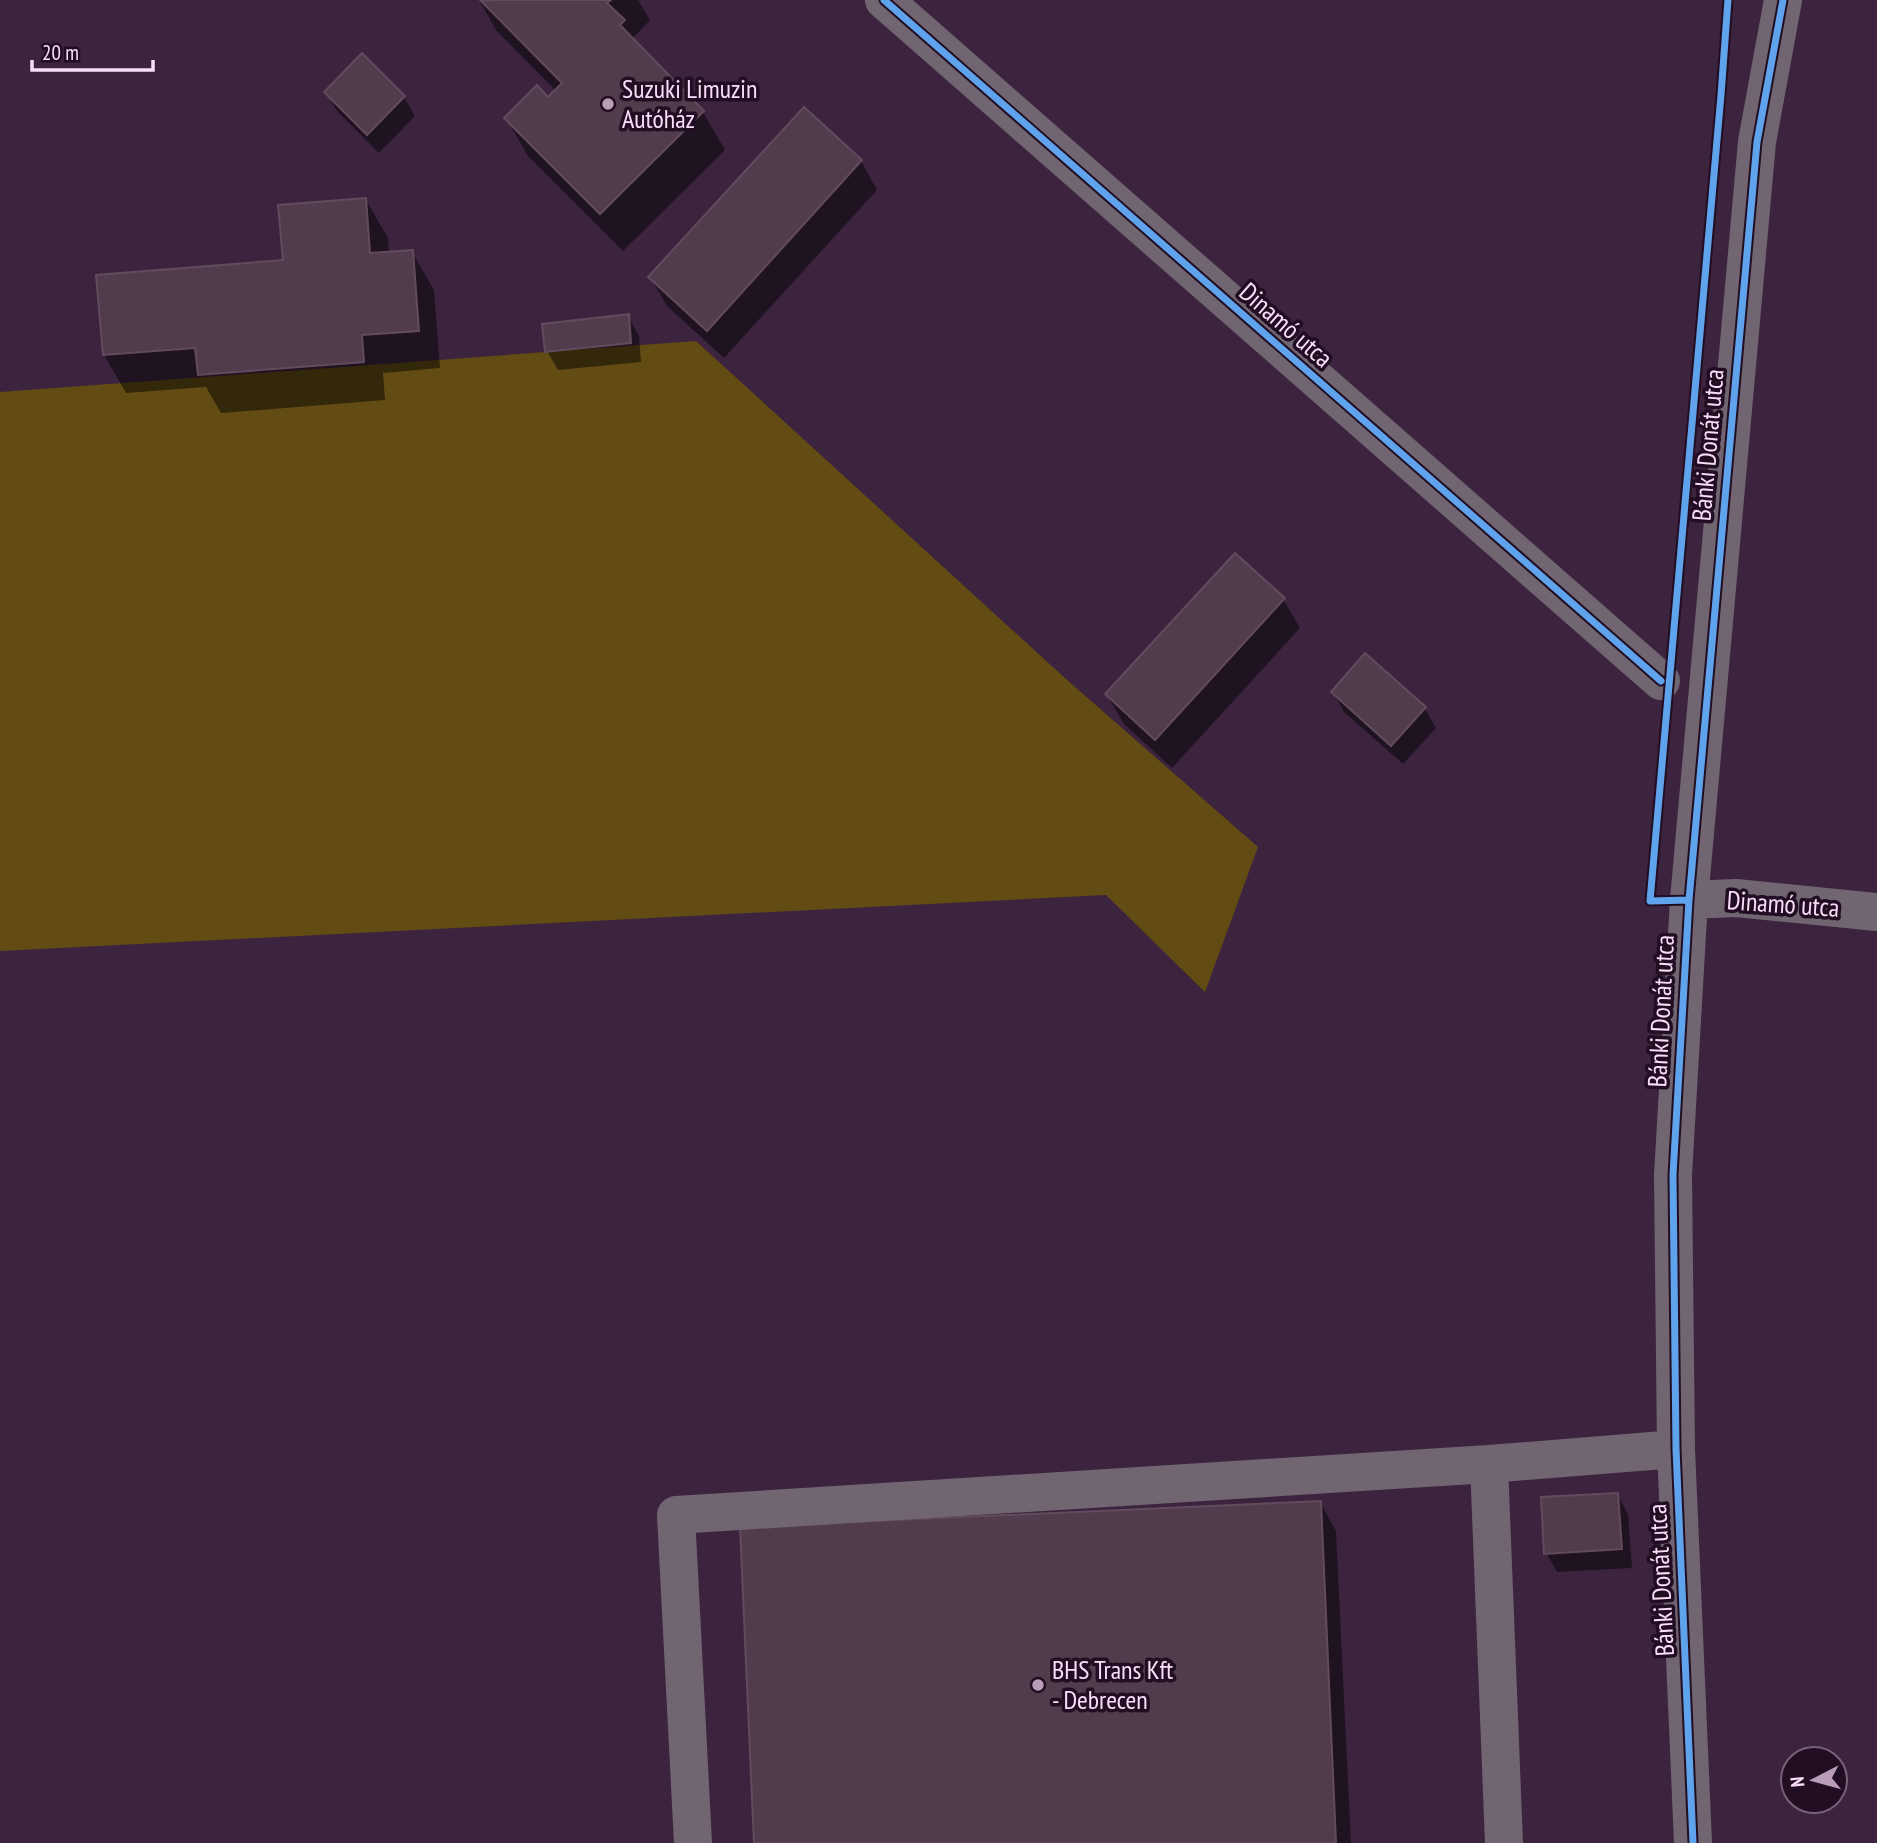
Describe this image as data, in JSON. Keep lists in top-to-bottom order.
{
  "streets": {
    "street": ["Dinamó utca", "Bánki Donát utca"]
  },
  "crossings": [
    ["Dinamó utca", "Bánki Donát utca"]
  ],
  "places": ["Suzuki Limuzin Autóház", "BHS Trans Kft - Debrecen"],
  "scale_bar": "20 m",
  "north": "left"
}
